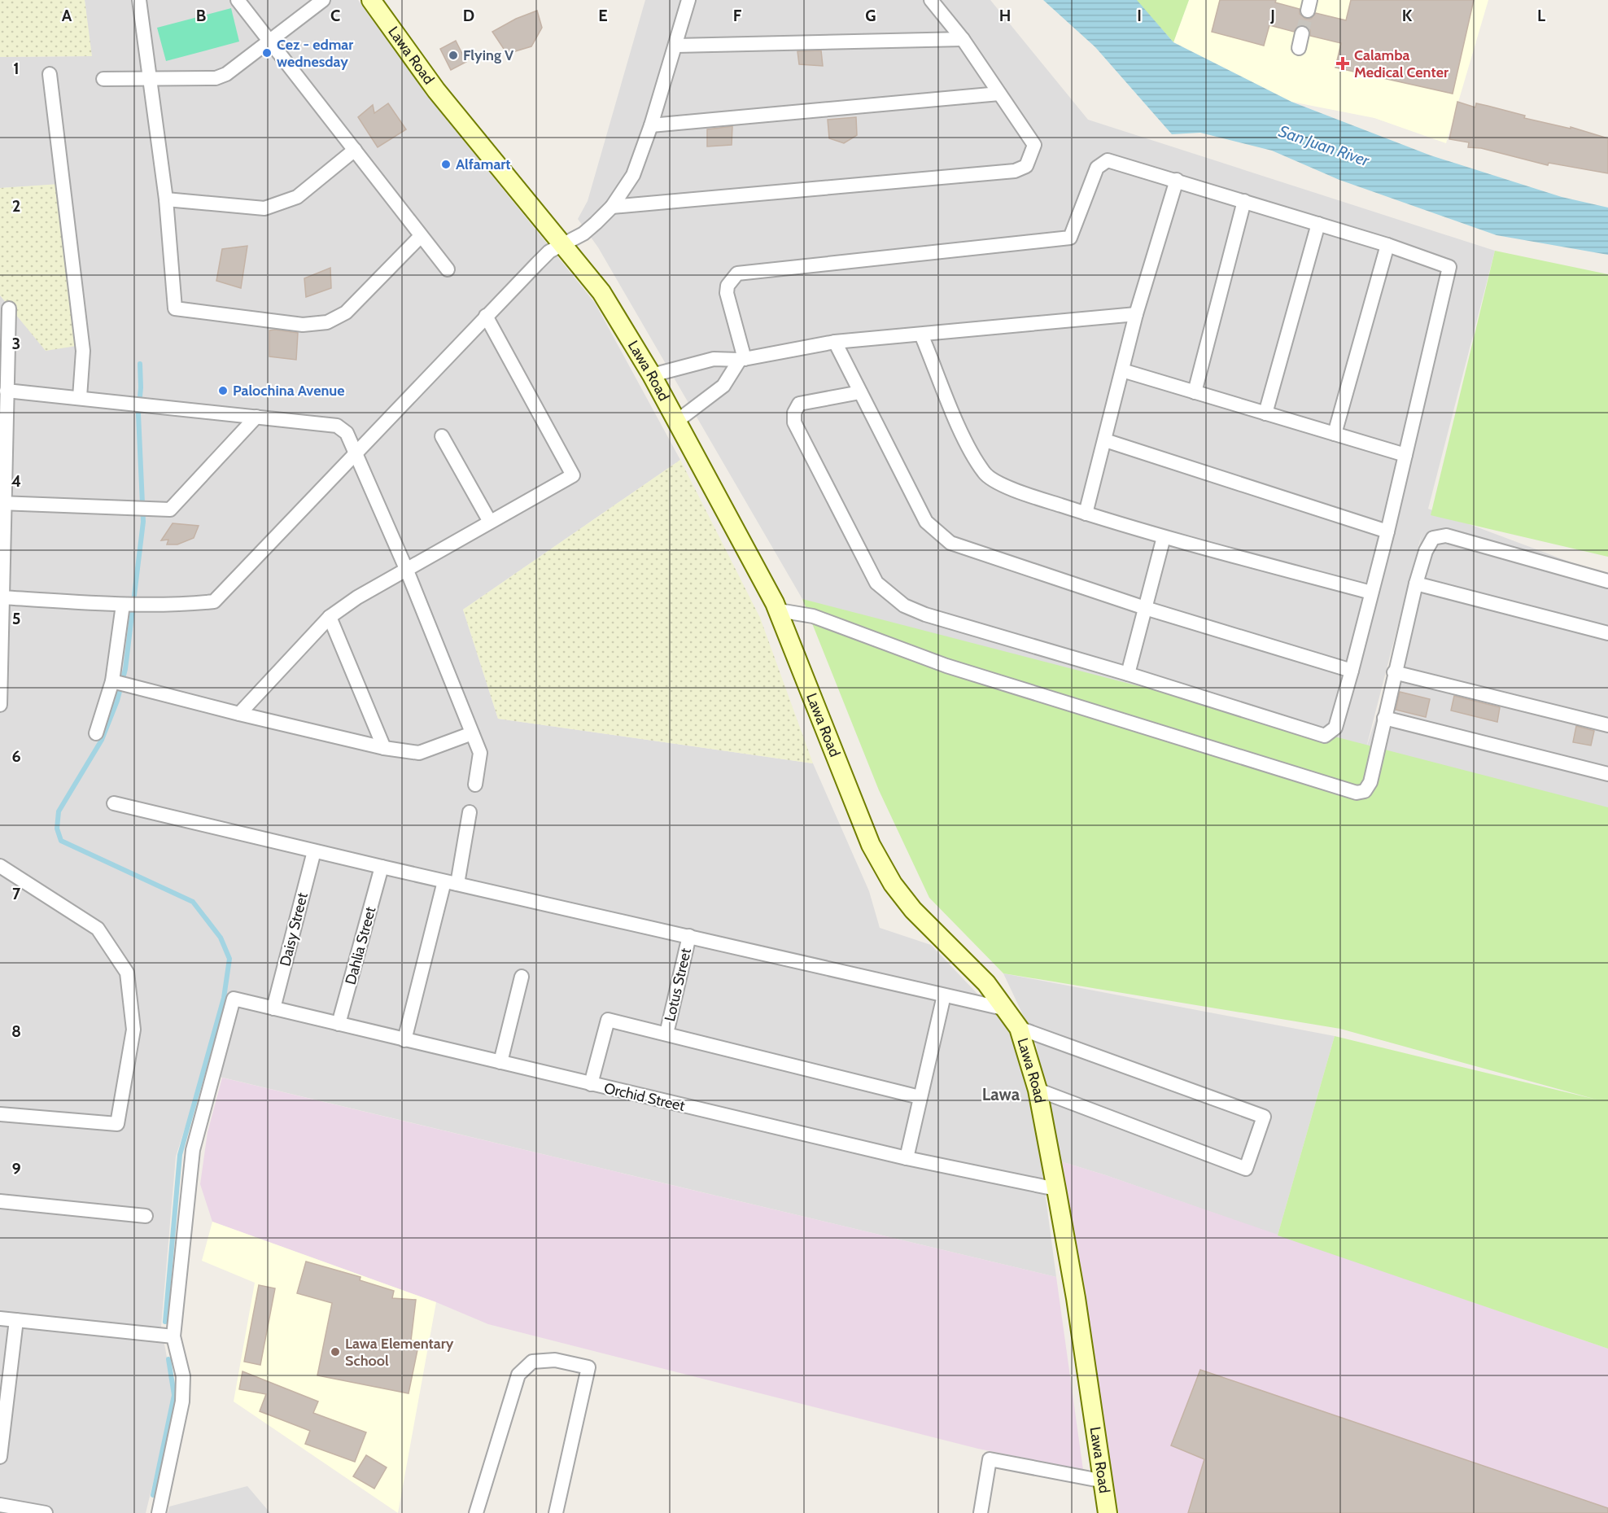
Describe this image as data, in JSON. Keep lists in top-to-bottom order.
{
  "streets": {
    "main road": ["Lawa Road"],
    "street": [
      "Daisy Street",
      "Dahlia Street",
      "Lotus Street",
      "Orchid Street"
    ]
  },
  "crossings": [
    ["Lawa Road", "Orchid Street"],
    ["Daisy Street", "Orchid Street"],
    ["Dahlia Street", "Orchid Street"]
  ],
  "districts": ["Lawa"],
  "water": ["San Juan River"],
  "places": {
    "other": [
      "Cez - edmar wednesday",
      "Flying V",
      "Alfamart",
      "Palochina Avenue",
      "Lawa Elementary School"
    ],
    "health": ["Calamba Medical Center"]
  },
  "grid": {
    "columns": [
      "A",
      "B",
      "C",
      "D",
      "E",
      "F",
      "G",
      "H",
      "I",
      "J",
      "K",
      "L"
    ],
    "rows": [
      "1",
      "2",
      "3",
      "4",
      "5",
      "6",
      "7",
      "8",
      "9"
    ]
  }
}
